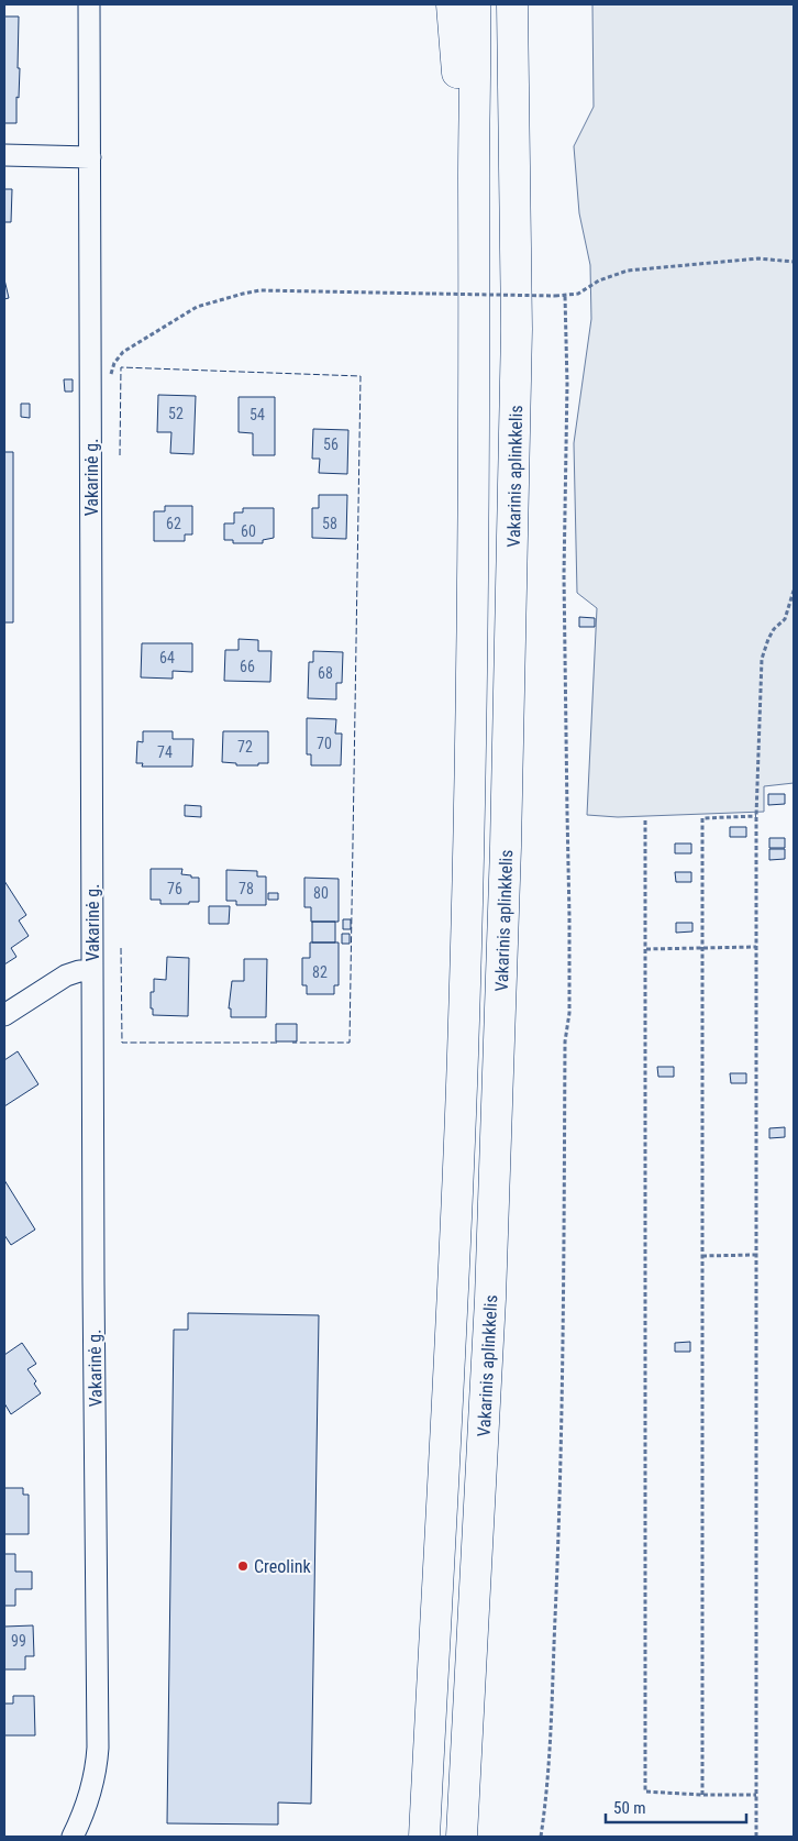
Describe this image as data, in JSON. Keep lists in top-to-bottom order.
{
  "streets": {
    "highway": ["Vakarinis aplinkkelis"],
    "street": ["Vakarinė g."]
  },
  "places": ["Creolink"],
  "house_numbers": [
    "52",
    "54",
    "56",
    "62",
    "58",
    "60",
    "64",
    "66",
    "68",
    "70",
    "72",
    "74",
    "76",
    "78",
    "80",
    "82",
    "99"
  ],
  "scale_bar": "50 m"
}
